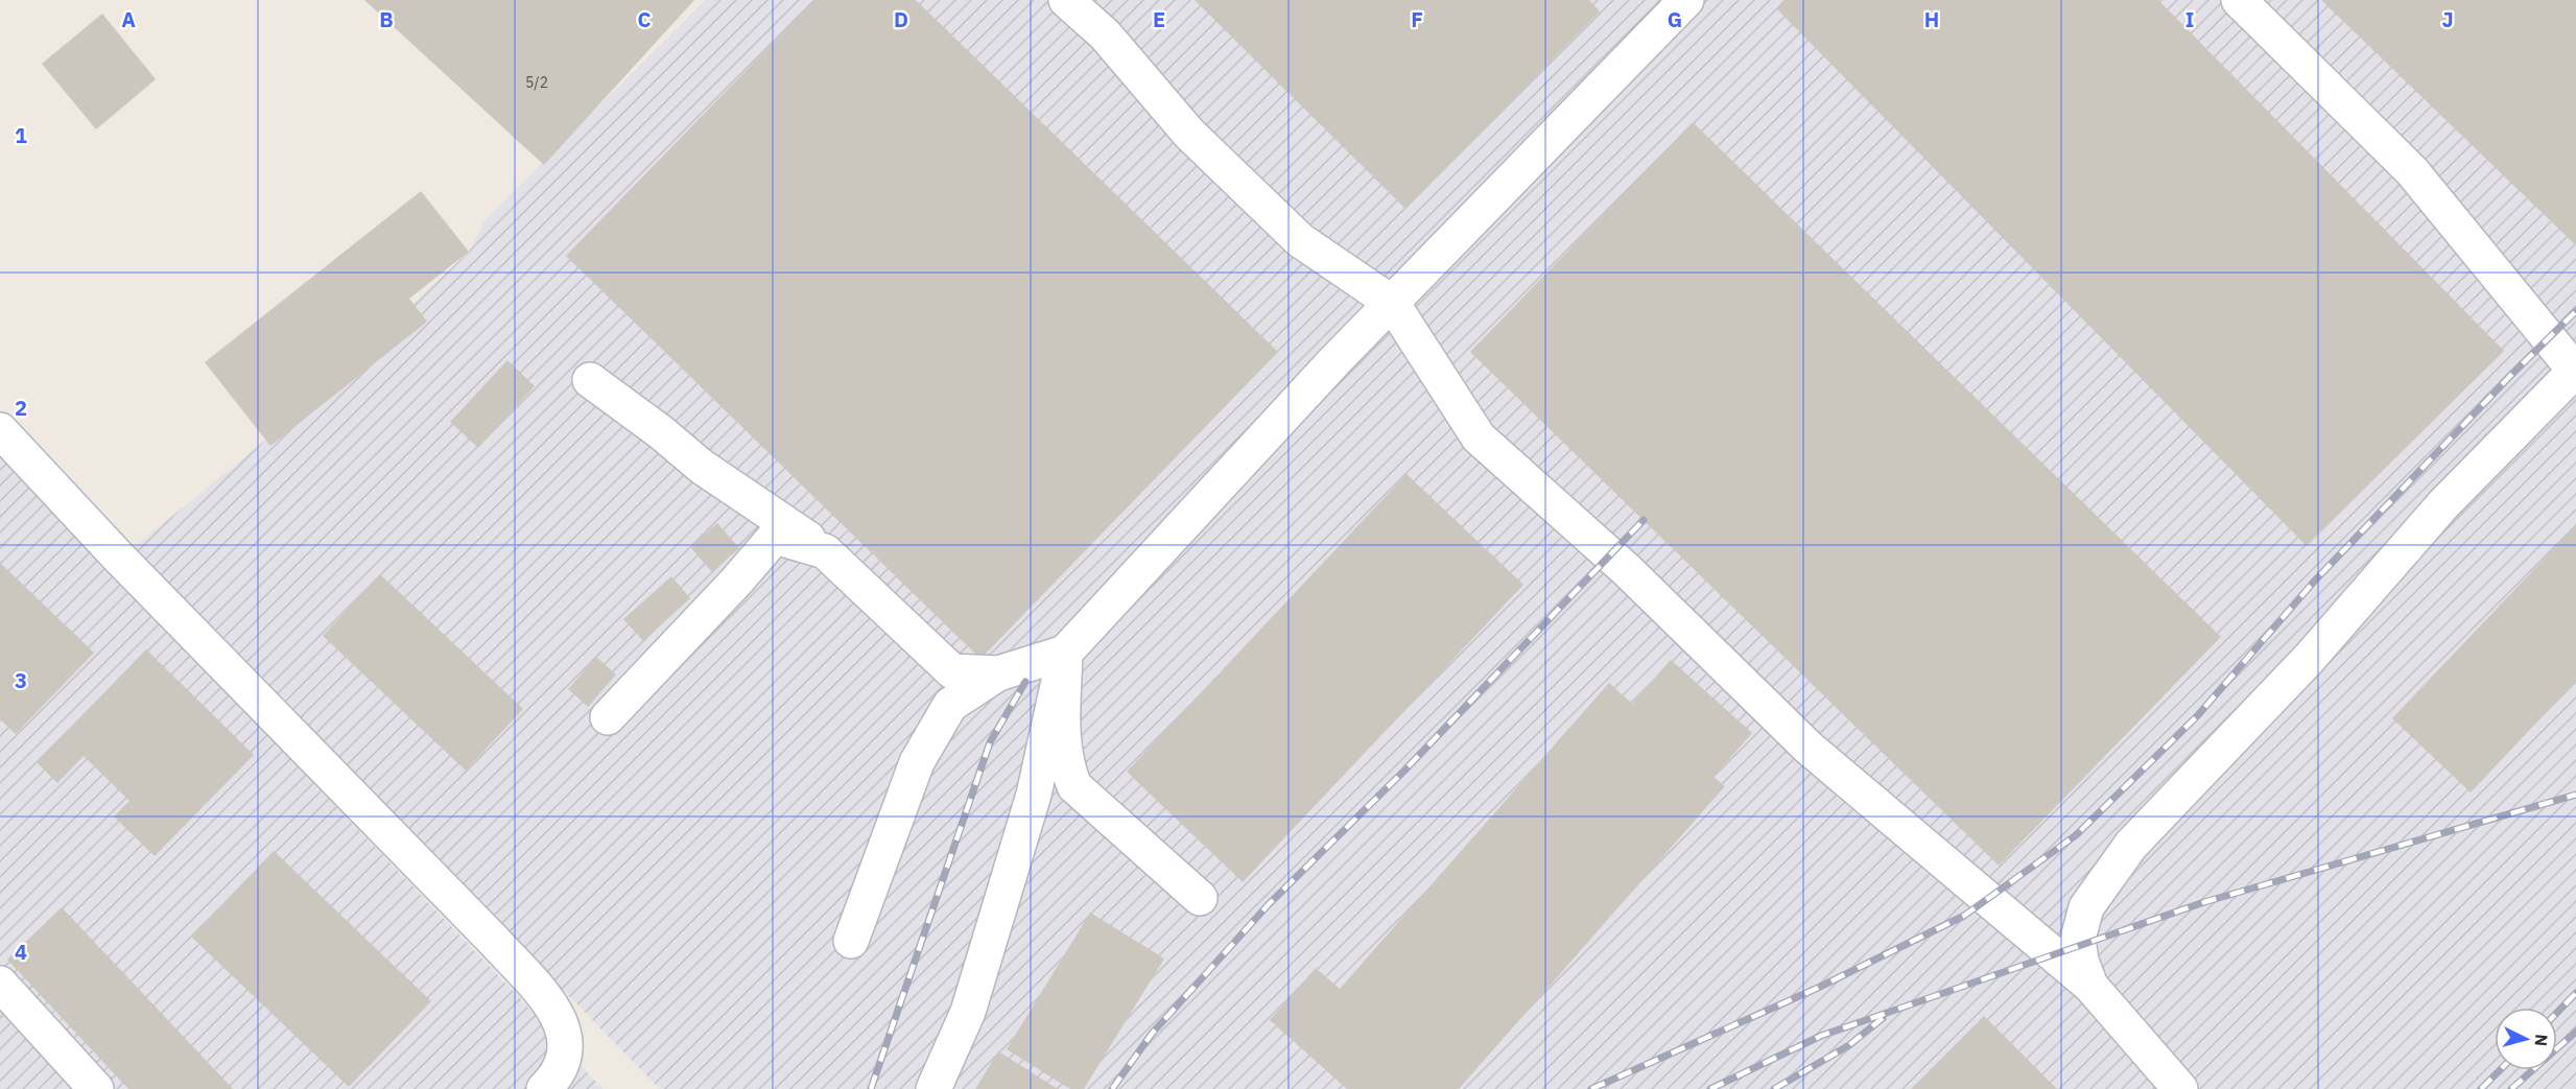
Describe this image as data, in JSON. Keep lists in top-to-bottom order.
{
  "house_numbers": ["5/2"],
  "north": "right",
  "grid": {
    "columns": [
      "A",
      "B",
      "C",
      "D",
      "E",
      "F",
      "G",
      "H",
      "I",
      "J"
    ],
    "rows": [
      "1",
      "2",
      "3",
      "4"
    ]
  }
}
